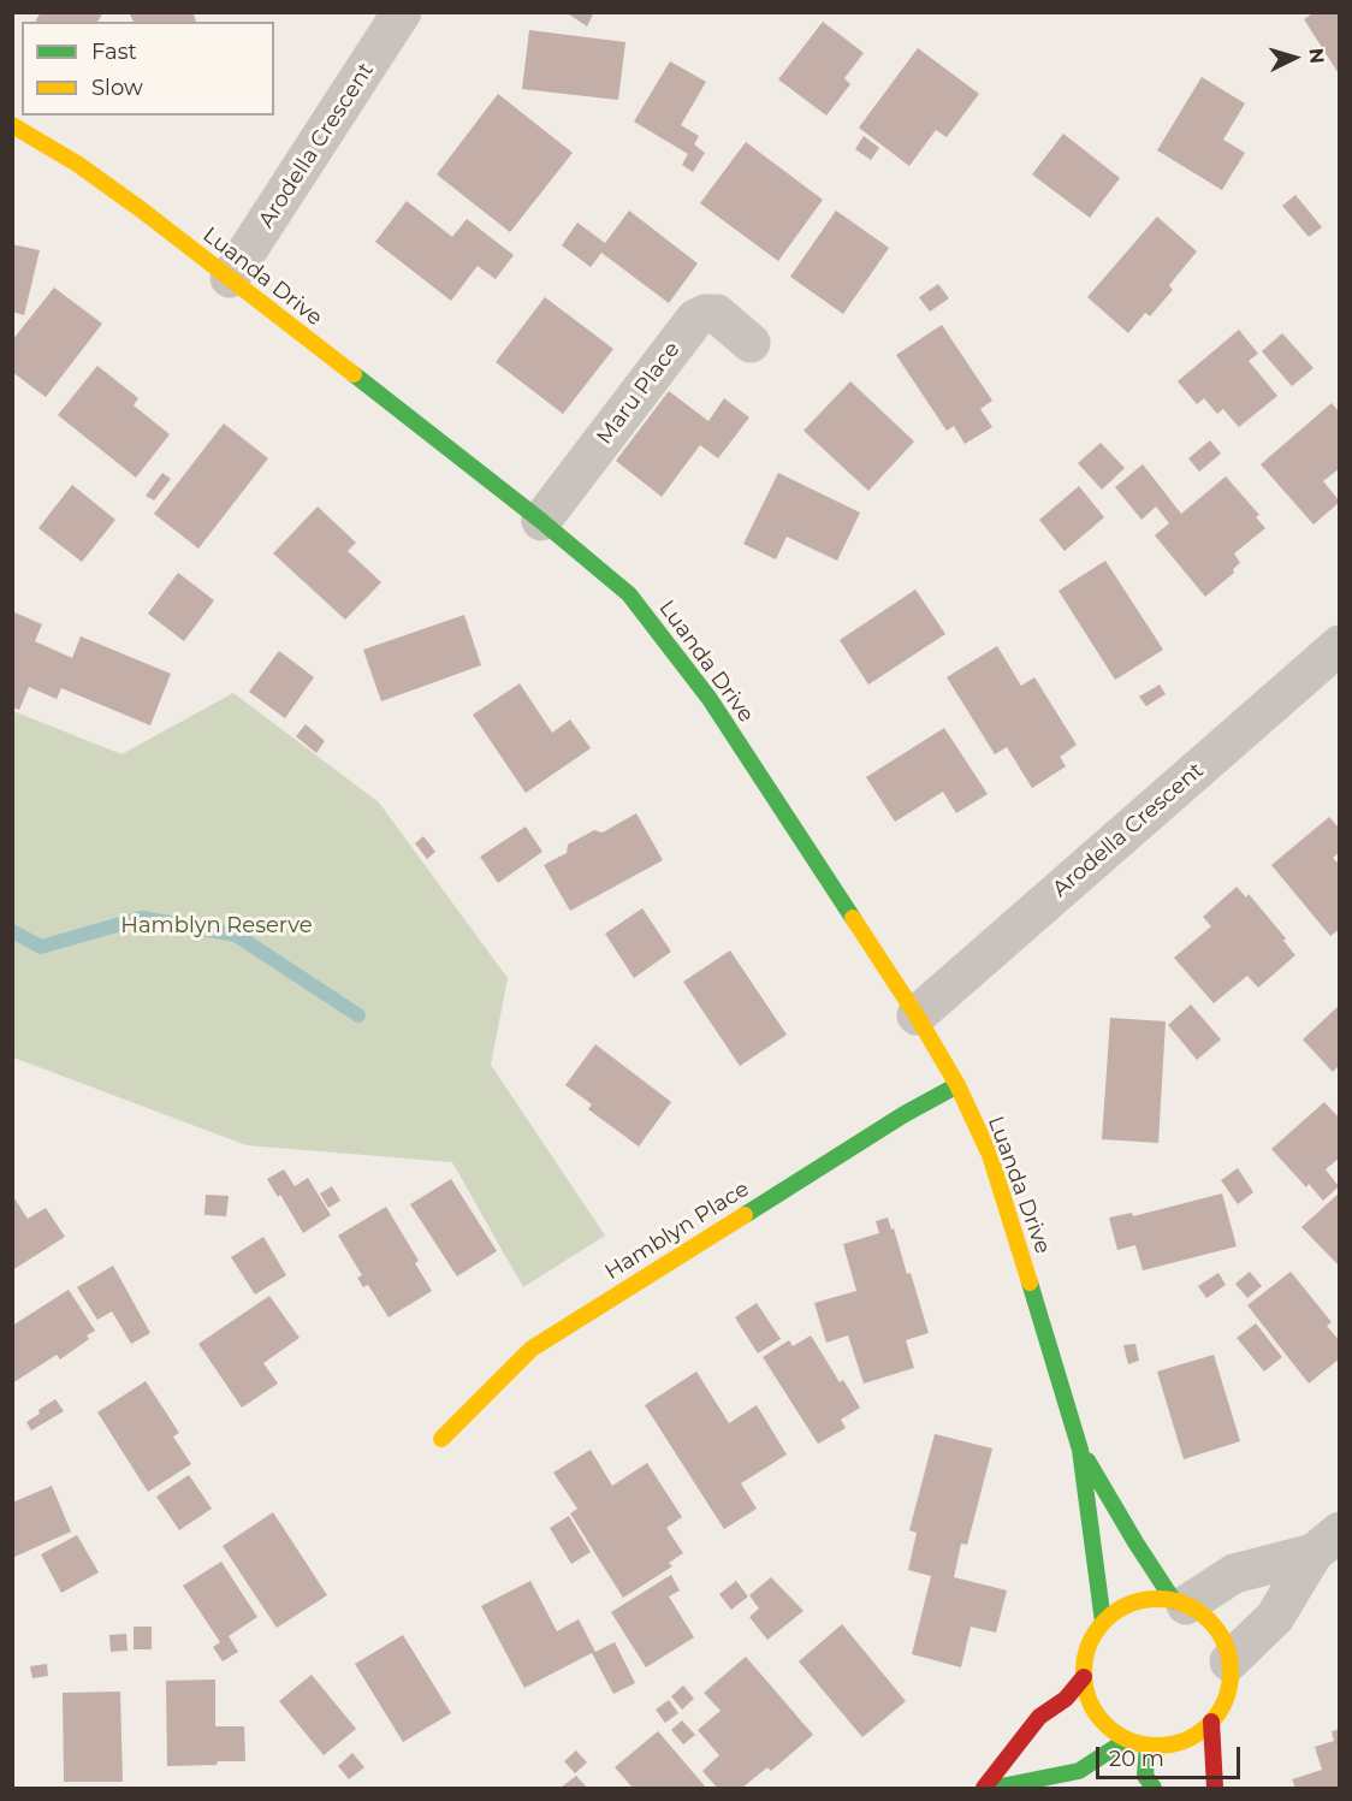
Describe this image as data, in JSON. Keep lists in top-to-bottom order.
{
  "streets": {
    "street": [
      "Arodella Crescent",
      "Luanda Drive",
      "Maru Place",
      "Hamblyn Place"
    ]
  },
  "crossings": [
    ["Arodella Crescent", "Luanda Drive"],
    ["Luanda Drive", "Maru Place"],
    ["Luanda Drive", "Hamblyn Place"]
  ],
  "parks": ["Hamblyn Reserve"],
  "legend": ["Fast", "Slow"],
  "scale_bar": "20 m",
  "north": "right"
}
